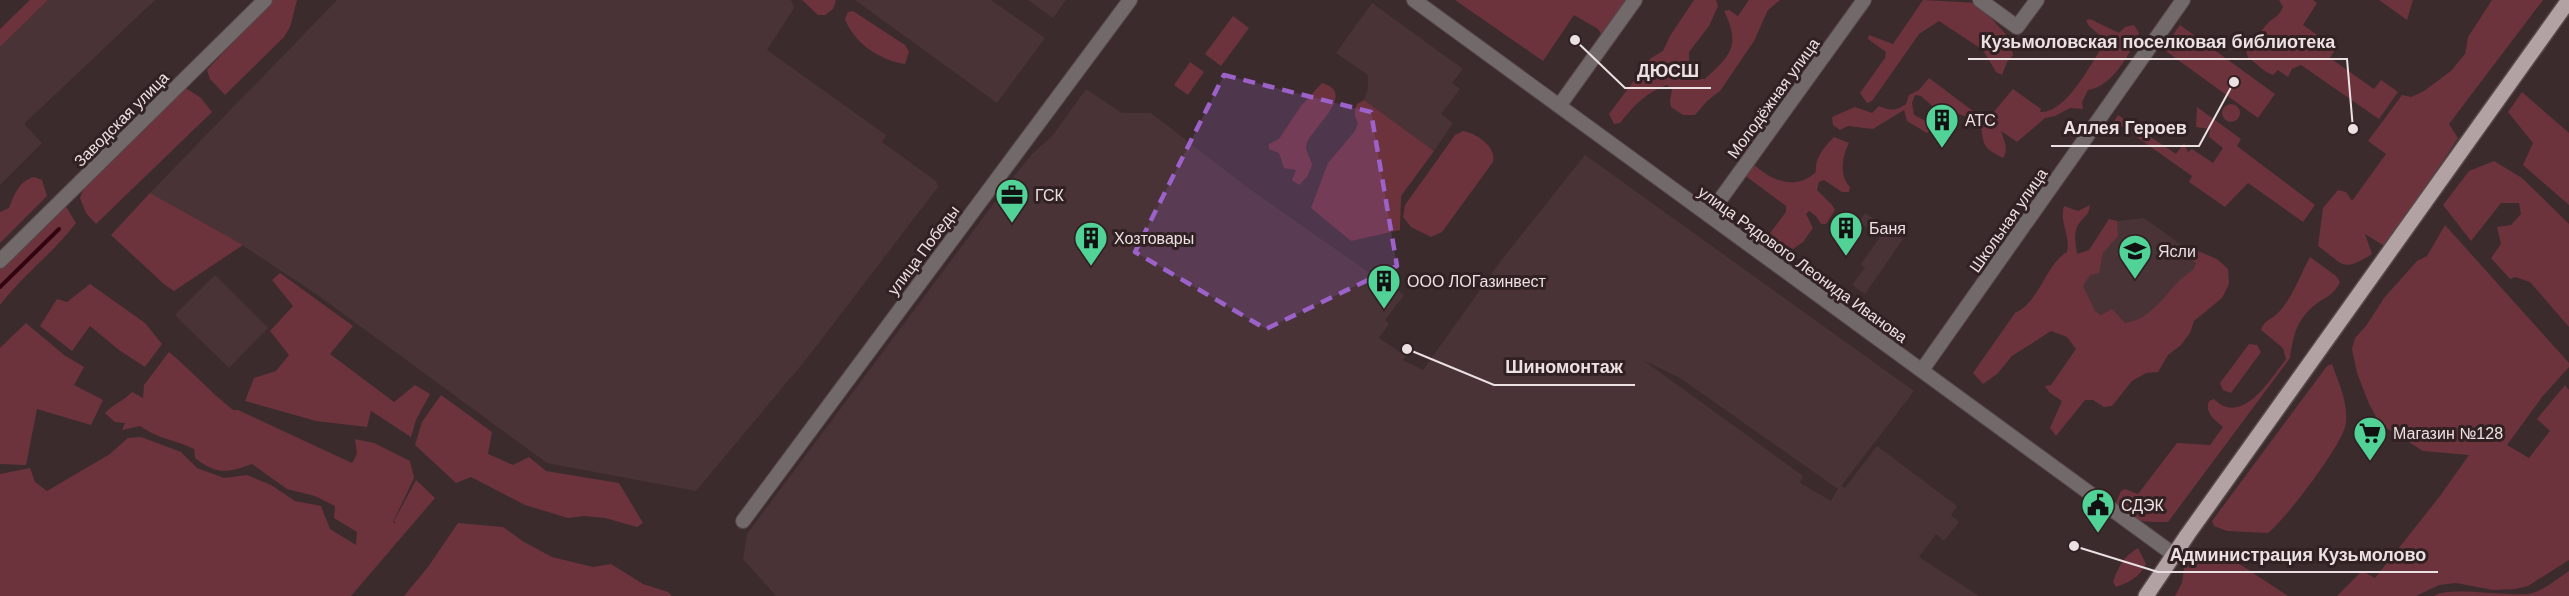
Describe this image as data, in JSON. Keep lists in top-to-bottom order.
{
  "streets": {
    "street": [
      "Молодёжная улица",
      "Заводская улица",
      "Школьная улица",
      "улица Победы",
      "улица Рядового Леонида Иванова"
    ]
  },
  "crossings": [
    ["Молодёжная улица", "улица Рядового Леонида Иванова"],
    ["Школьная улица", "улица Рядового Леонида Иванова"]
  ],
  "places": {
    "other": [
      "ДЮСШ",
      "Аллея Героев",
      "Кузьмоловская поселковая библиотека",
      "Шиномонтаж",
      "Администрация Кузьмолово"
    ],
    "building": [
      "АТС",
      "Баня",
      "Хозтовары",
      "ООО ЛОГазинвест"
    ],
    "office": ["ГСК"],
    "school or university": ["Ясли"],
    "supermarket": ["Магазин №128"],
    "public building": ["СДЭК"]
  }
}
